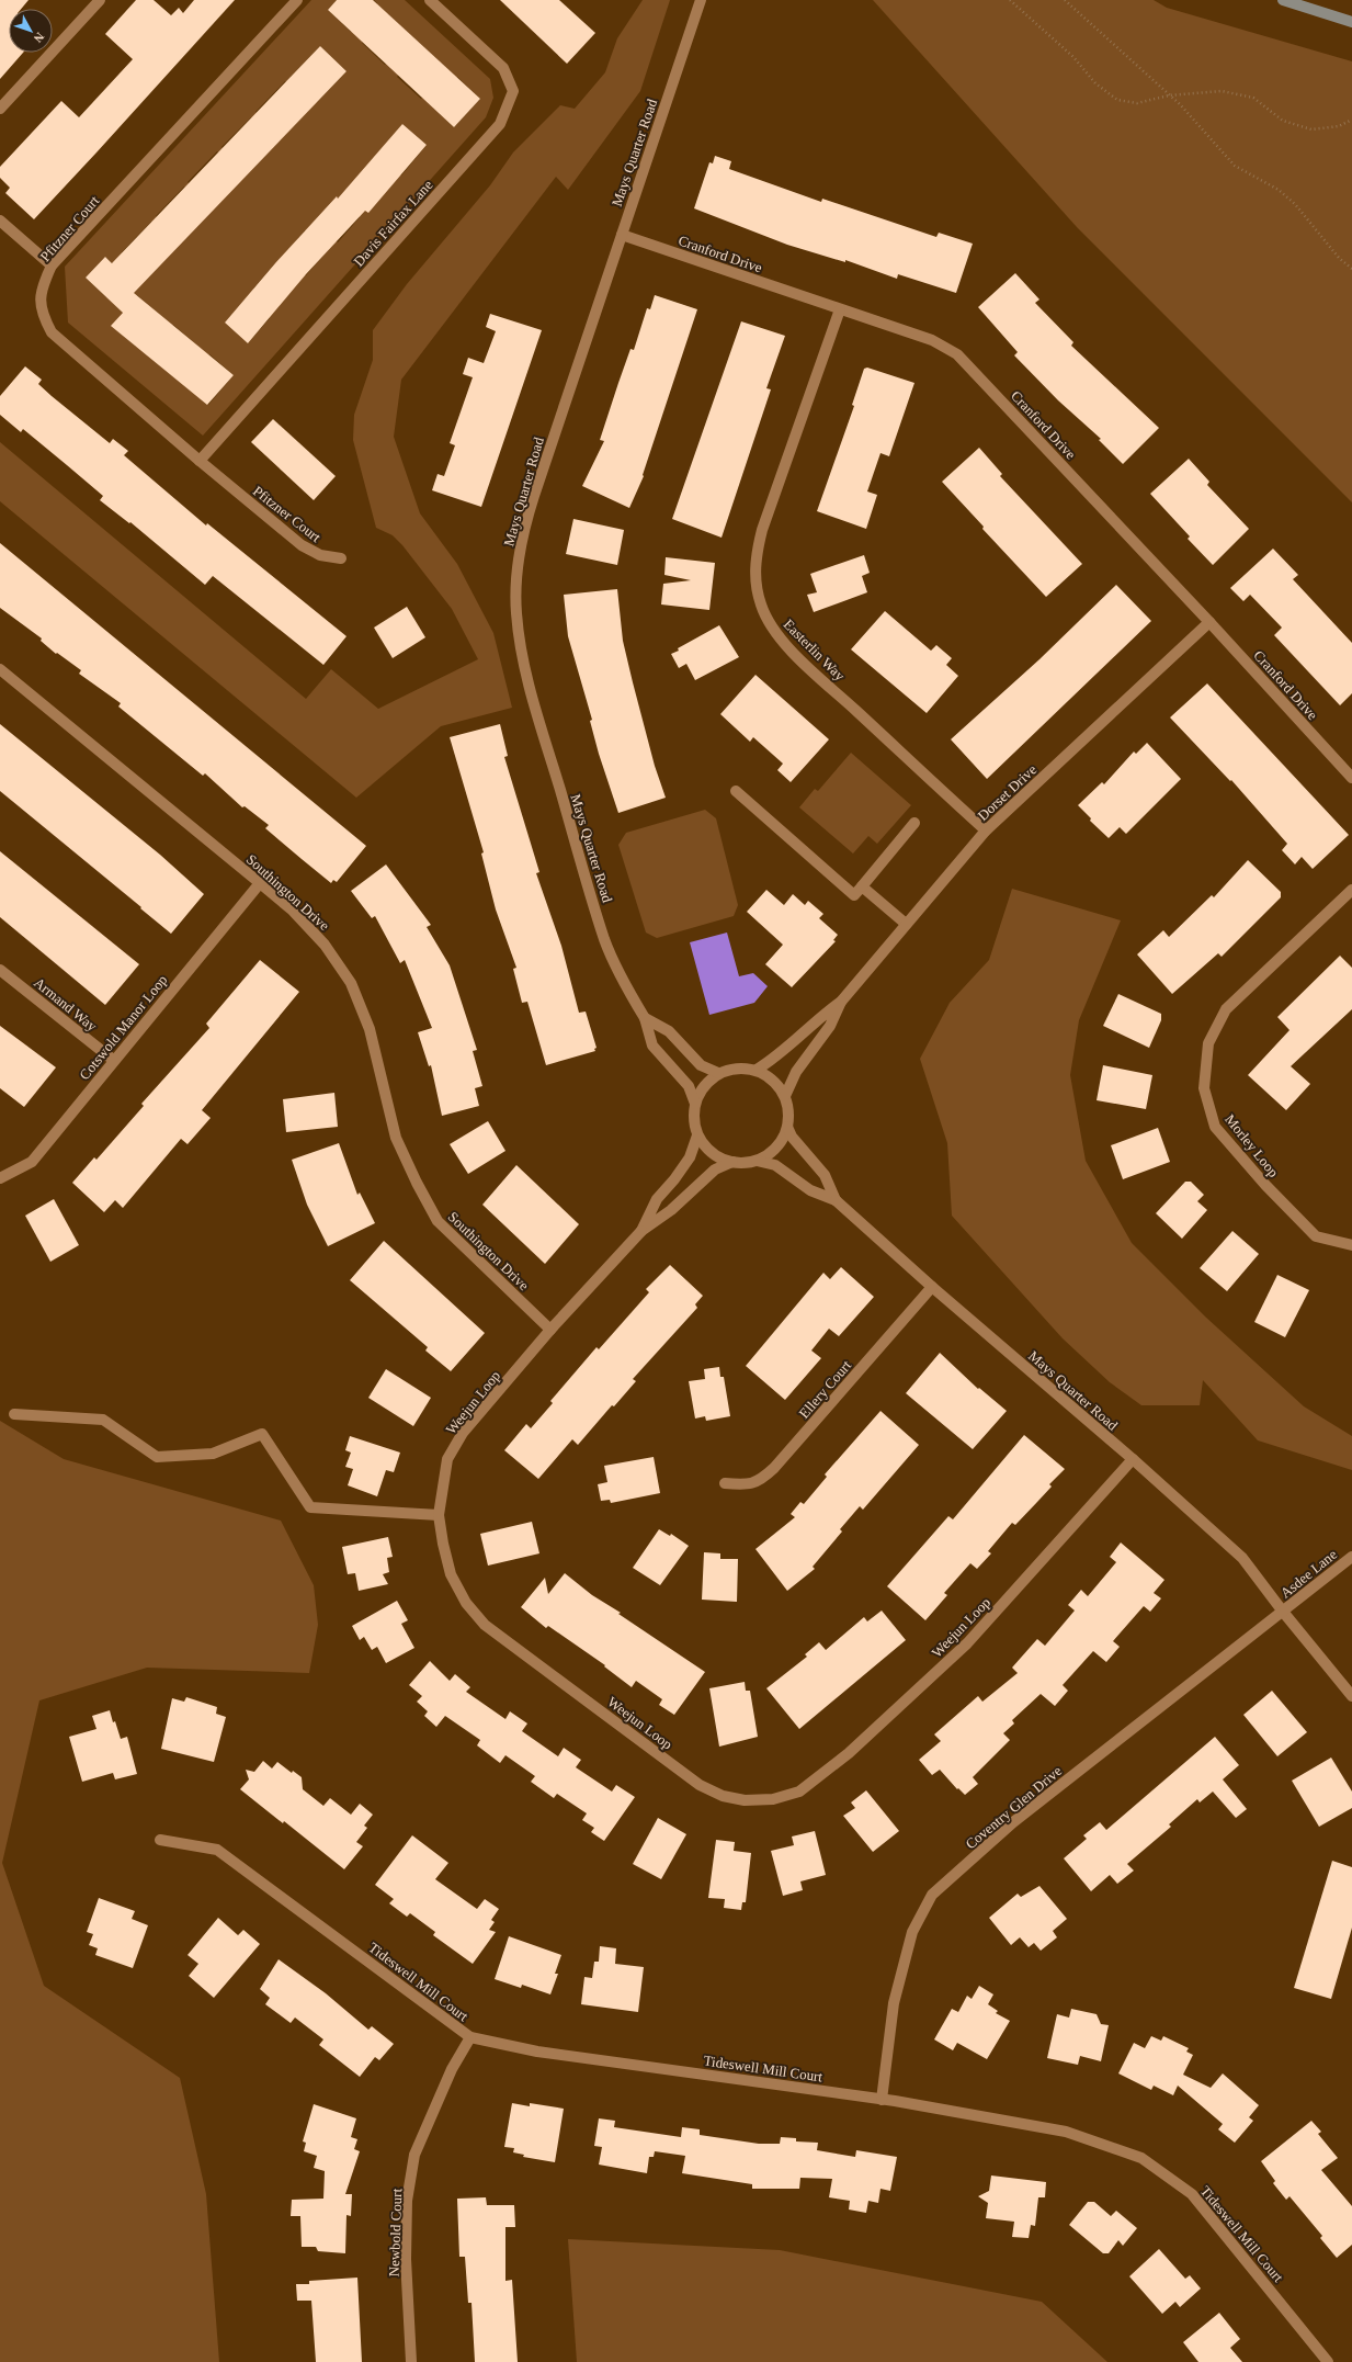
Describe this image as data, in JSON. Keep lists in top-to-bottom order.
{
  "streets": {
    "street": [
      "Mays Quarter Road",
      "Davis Fairfax Lane",
      "Pfitzner Court",
      "Cranford Drive",
      "Easterlin Way",
      "Dorset Drive",
      "Southington Drive",
      "Armand Way",
      "Cotswold Manor Loop",
      "Morley Loop",
      "Ellery Court",
      "Weejun Loop",
      "Asdee Lane",
      "Coventry Glen Drive",
      "Tideswell Mill Court",
      "Newbold Court"
    ]
  },
  "crossings": [
    ["Mays Quarter Road", "Cranford Drive"],
    ["Mays Quarter Road", "Dorset Drive"],
    ["Mays Quarter Road", "Ellery Court"],
    ["Mays Quarter Road", "Weejun Loop"],
    ["Mays Quarter Road", "Asdee Lane"],
    ["Mays Quarter Road", "Coventry Glen Drive"],
    ["Davis Fairfax Lane", "Pfitzner Court"],
    ["Cranford Drive", "Easterlin Way"],
    ["Cranford Drive", "Dorset Drive"],
    ["Easterlin Way", "Dorset Drive"],
    ["Dorset Drive", "Weejun Loop"],
    ["Southington Drive", "Cotswold Manor Loop"],
    ["Southington Drive", "Weejun Loop"],
    ["Armand Way", "Cotswold Manor Loop"],
    ["Asdee Lane", "Coventry Glen Drive"],
    ["Coventry Glen Drive", "Tideswell Mill Court"],
    ["Tideswell Mill Court", "Newbold Court"]
  ],
  "north": "bottom right"
}
